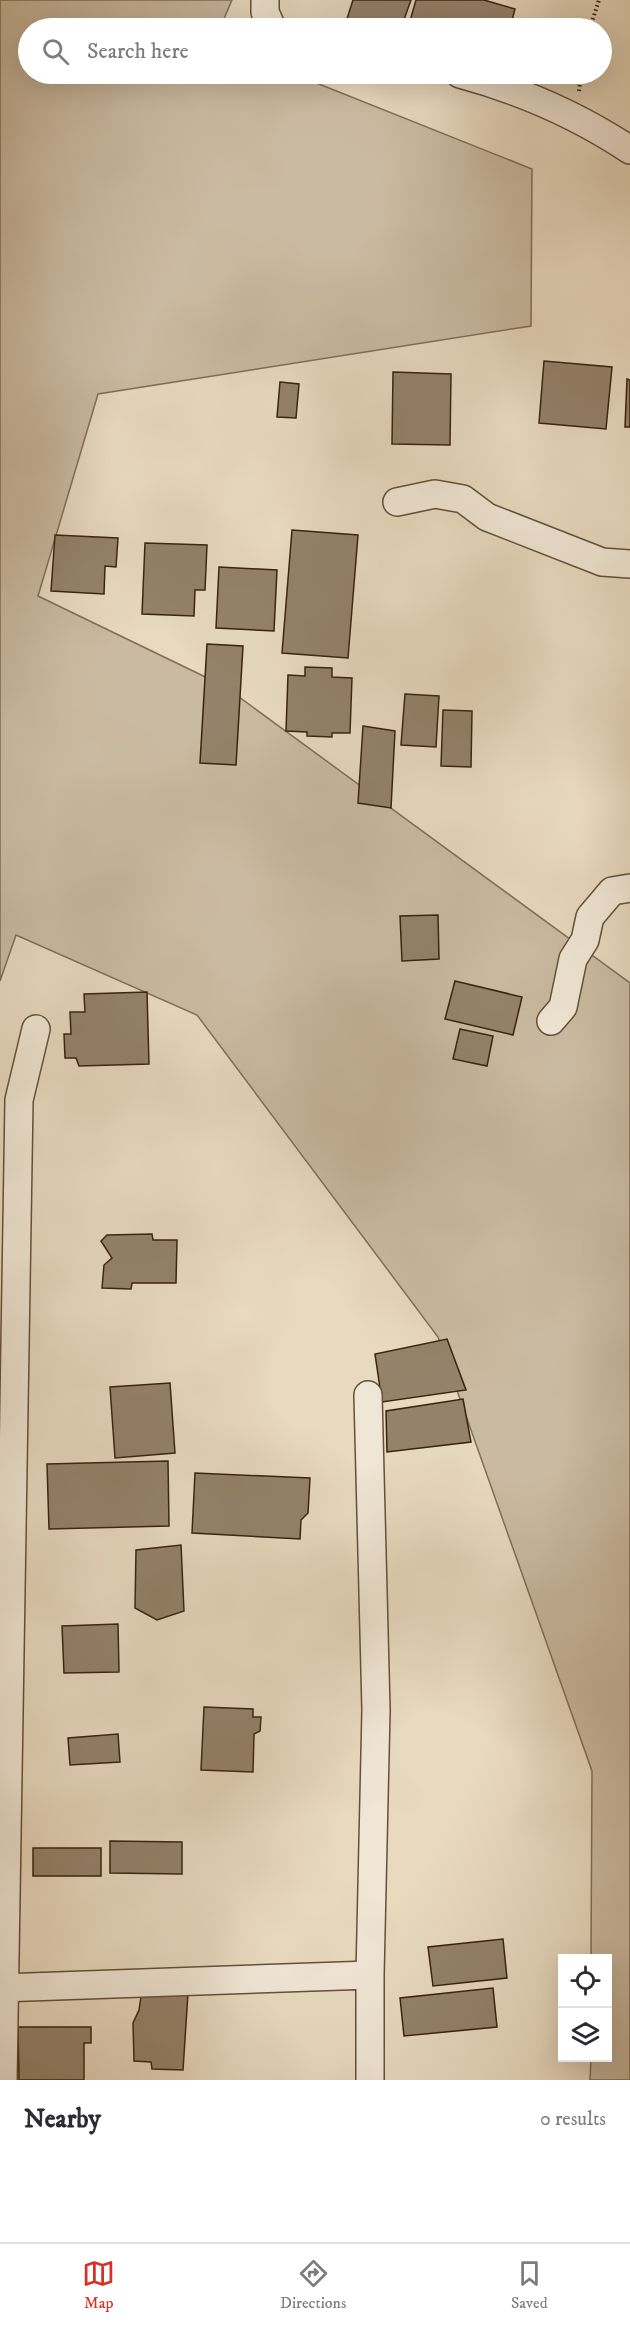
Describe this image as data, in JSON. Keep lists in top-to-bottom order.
{
  "page": {
    "search": "Search here",
    "heading": ["Nearby", "0 results"],
    "nav": ["Map", "Directions", "Saved"]
  }
}
